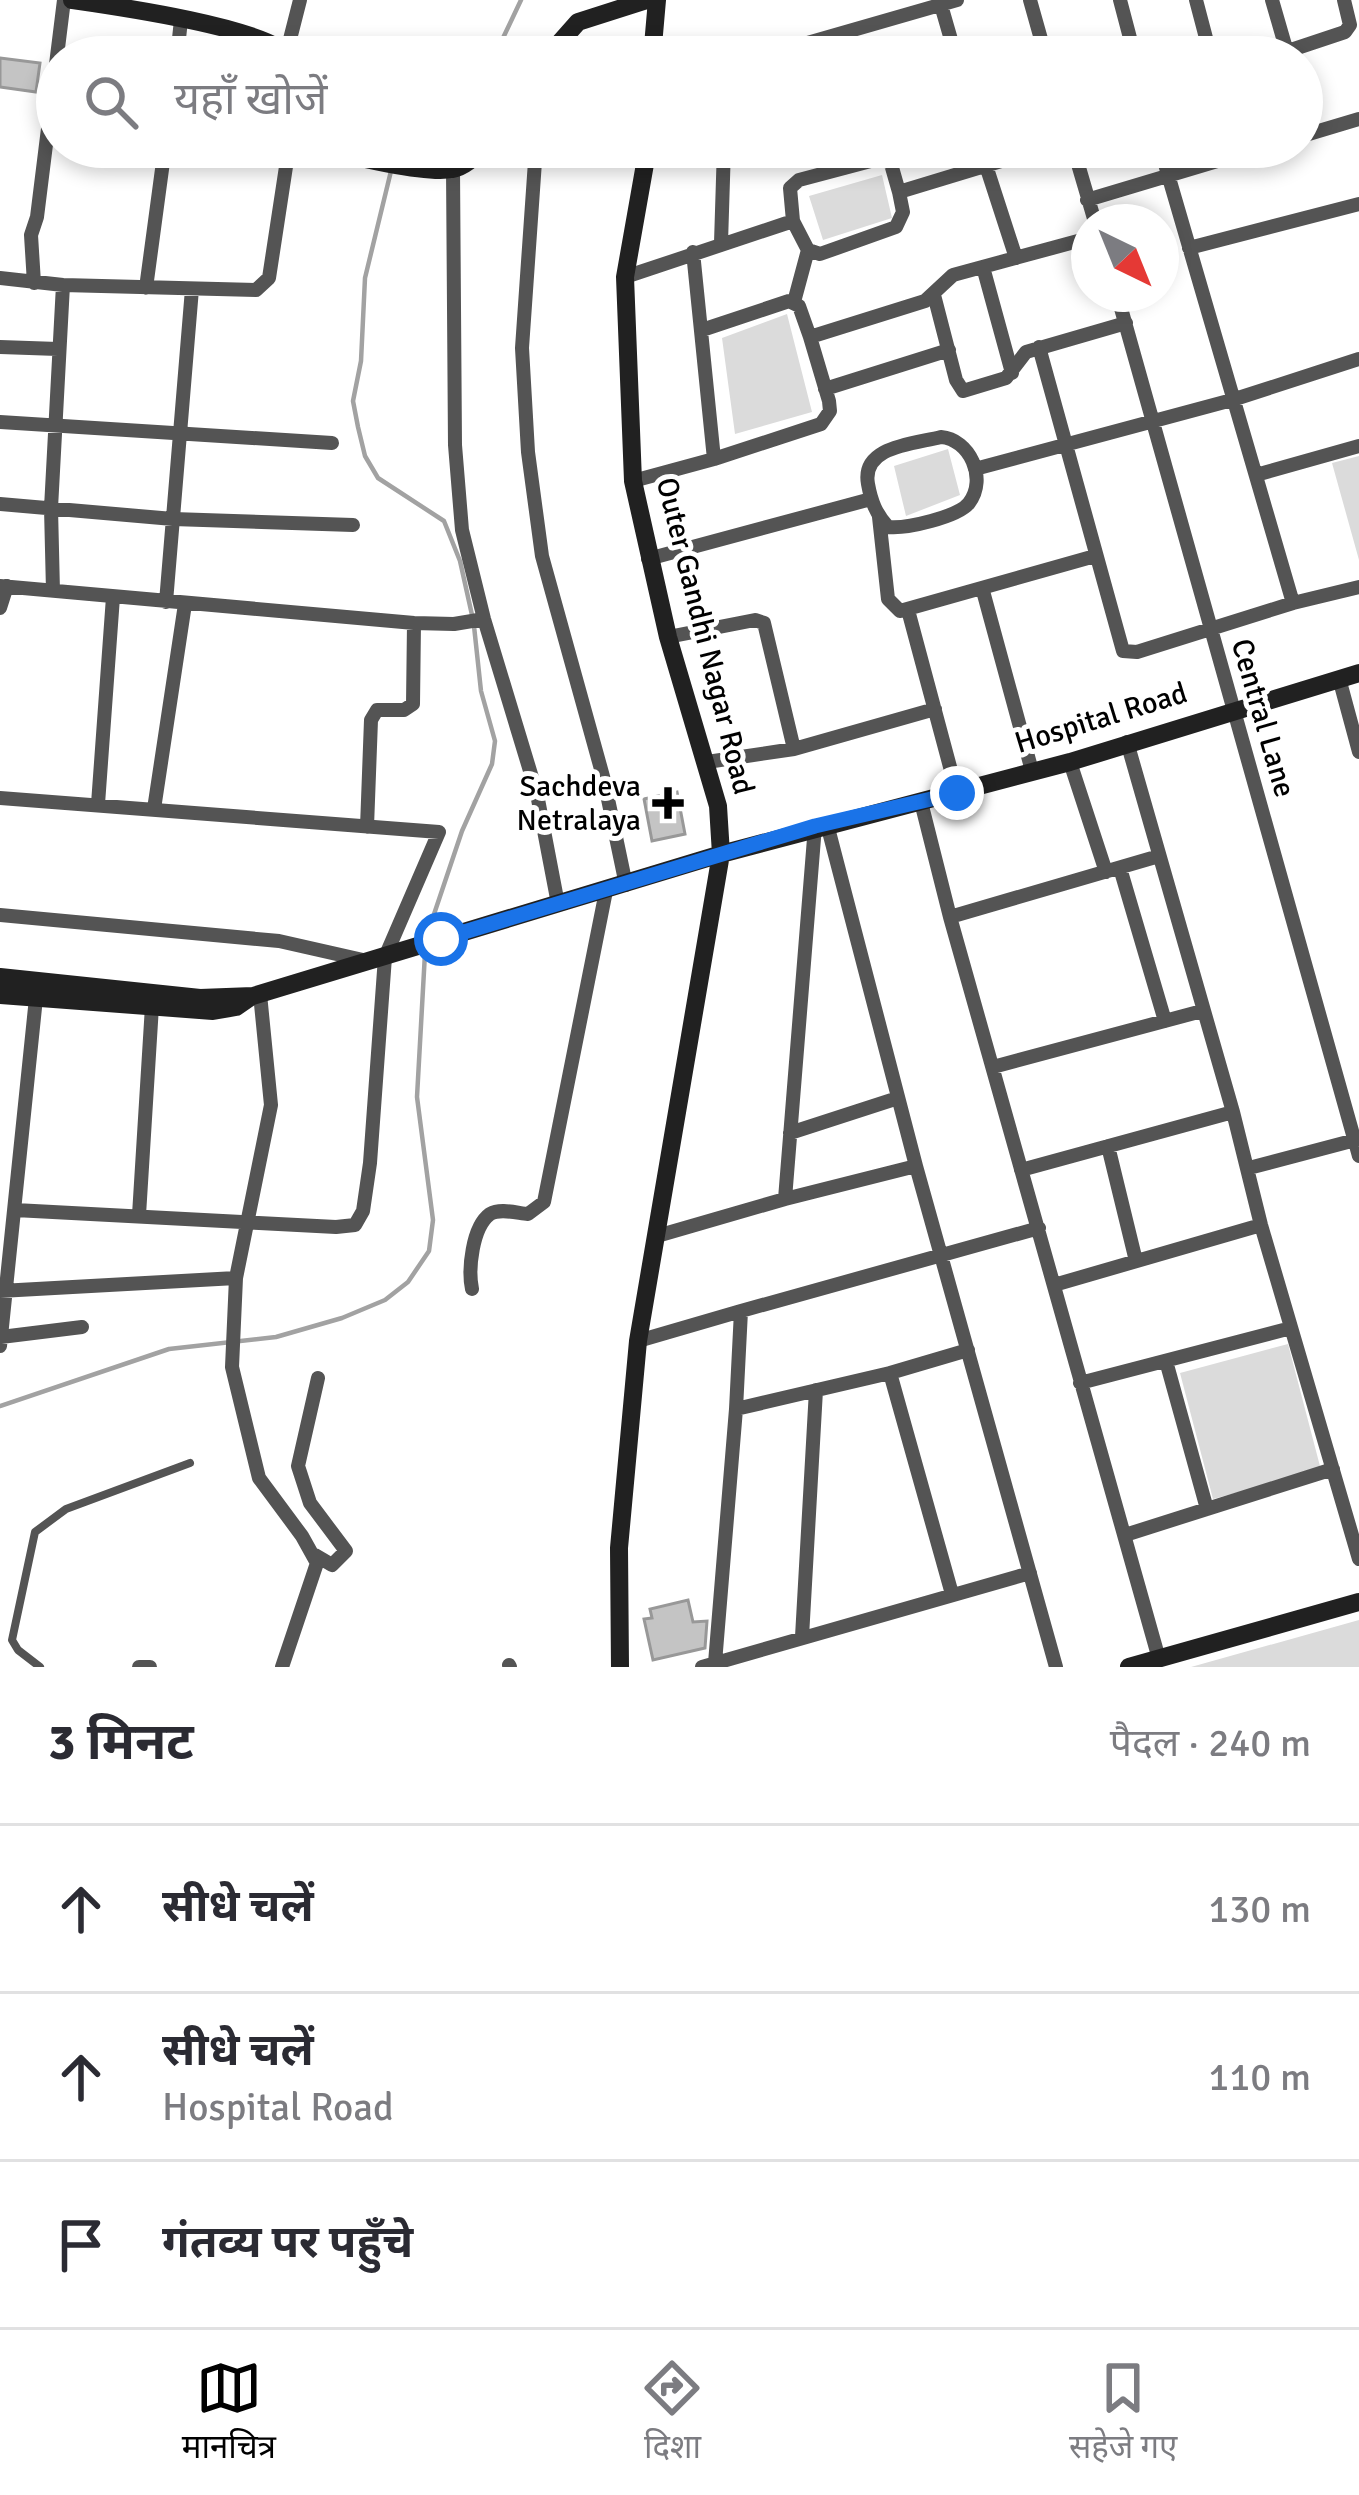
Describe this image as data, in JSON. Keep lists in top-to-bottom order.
{
  "streets": {
    "street": ["Outer Gandhi Nagar Road", "Hospital Road", "Central Lane"]
  },
  "crossings": [
    ["Outer Gandhi Nagar Road", "Hospital Road"],
    ["Hospital Road", "Central Lane"]
  ],
  "places": {
    "health": ["Sachdeva Netralaya"]
  },
  "north": "bottom right",
  "page": {
    "search": "यहाँ खोजें",
    "heading": ["3 मिनट", "पैदल · 240 m"],
    "list": [
      ["सीधे चलें", "130 m"],
      ["सीधे चलें", "Hospital Road", "110 m"],
      "गंतव्य पर पहुँचे"
    ],
    "nav": ["मानचित्र", "दिशा", "सहेजे गए"]
  }
}
